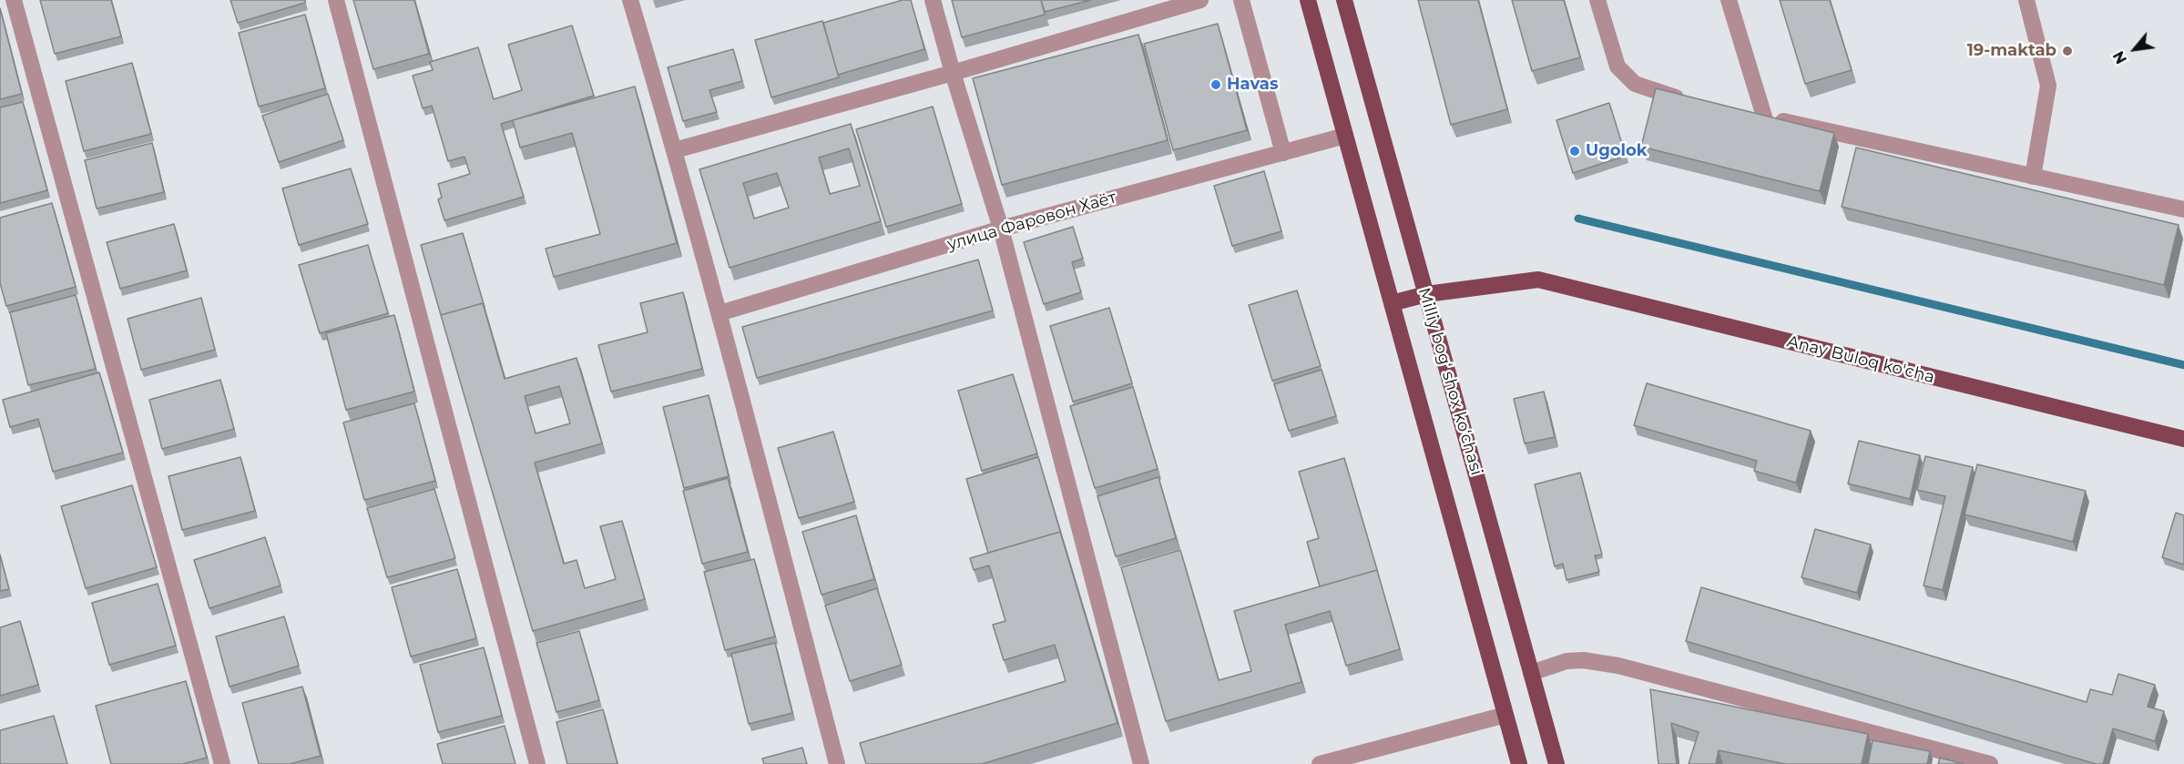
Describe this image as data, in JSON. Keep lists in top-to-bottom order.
{
  "streets": {
    "main road": ["Anay Buloq ko'cha", "Milliy bog‘ shox ko‘chasi"],
    "street": ["улица Фаровон Хаёт"]
  },
  "crossings": [
    ["улица Фаровон Хаёт", "Milliy bog‘ shox ko‘chasi"],
    ["Anay Buloq ko'cha", "Milliy bog‘ shox ko‘chasi"]
  ],
  "places": ["19-maktab", "Havas", "Ugolok"],
  "north": "bottom left"
}
